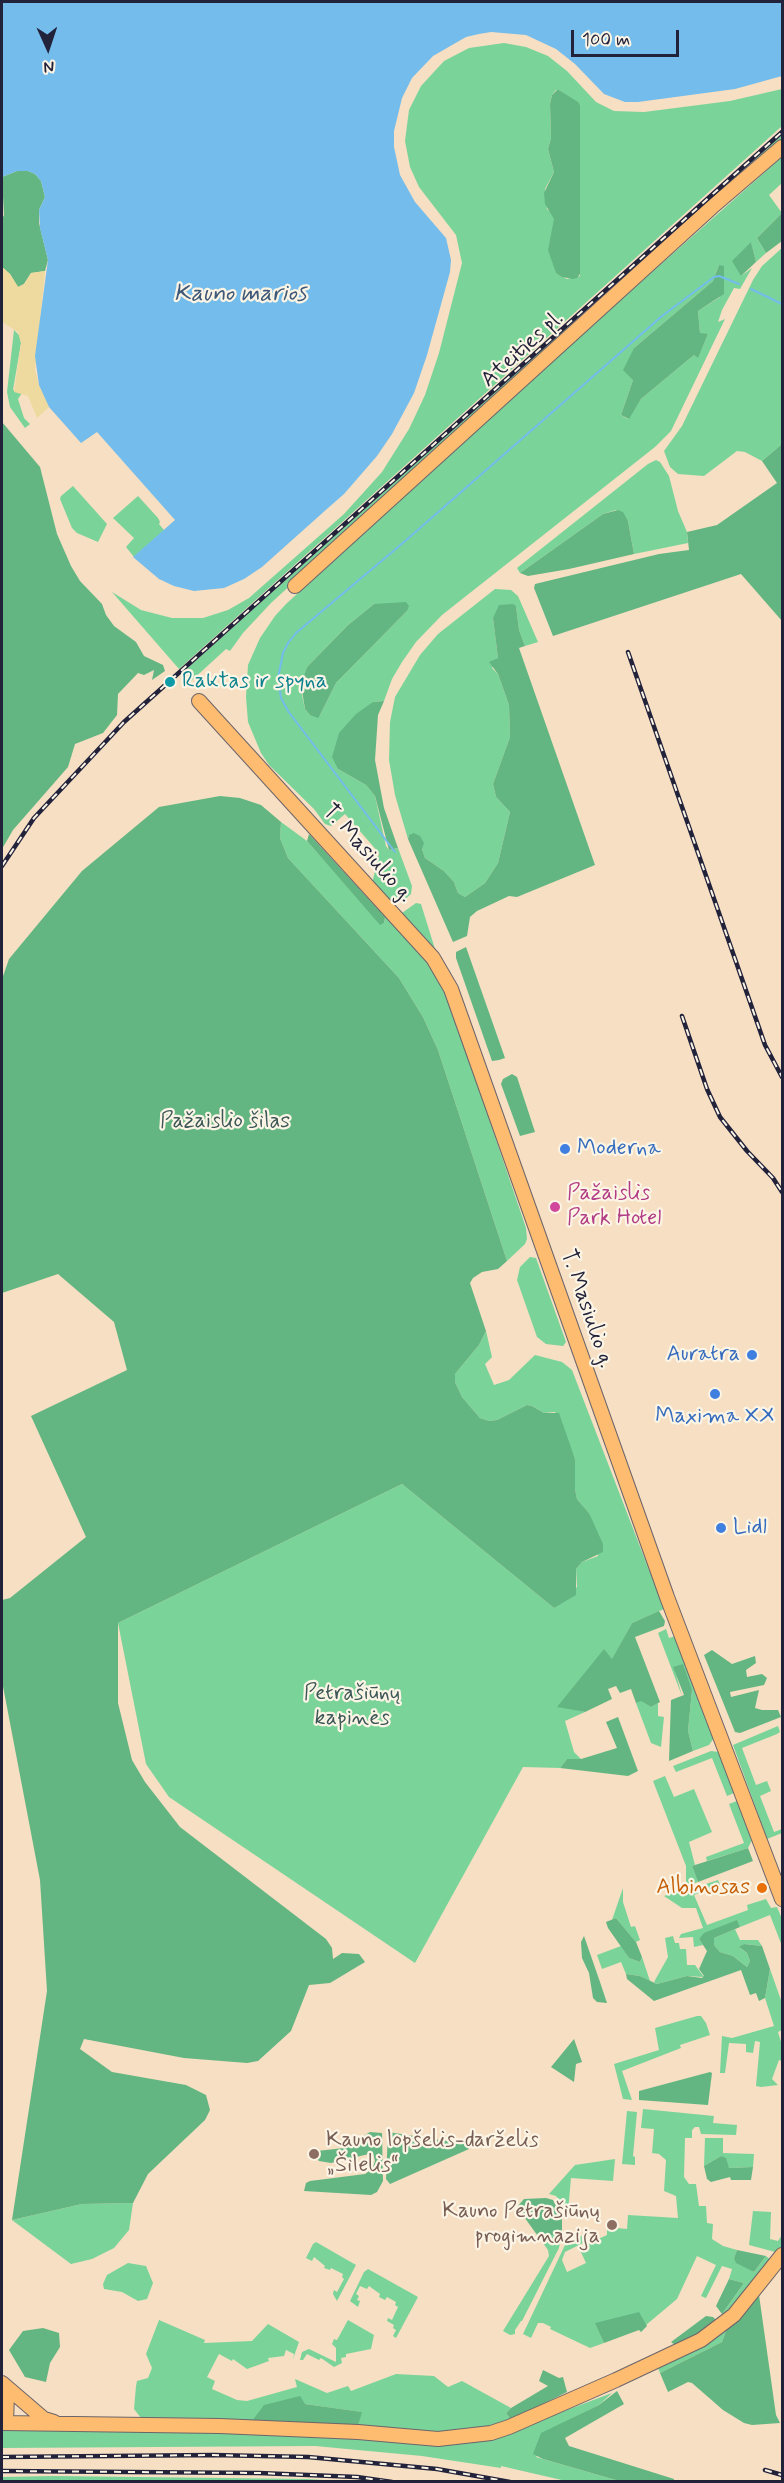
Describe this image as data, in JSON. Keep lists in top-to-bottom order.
{
  "streets": {
    "main road": ["Ateities pl.", "T. Masiulio g."]
  },
  "water": ["Kauno marios"],
  "parks": ["Pažaislio šilas", "Petrašiūnų kapinės"],
  "places": [
    "Raktas ir spyna",
    "Moderna",
    "Pažaislis Park Hotel",
    "Auratra",
    "Maxima XX",
    "Lidl",
    "Albinosas",
    "Kauno lopšelis-darželis „Šilelis“",
    "Kauno Petrašiūnų progimnazija"
  ],
  "scale_bar": "100 m",
  "north": "bottom"
}
